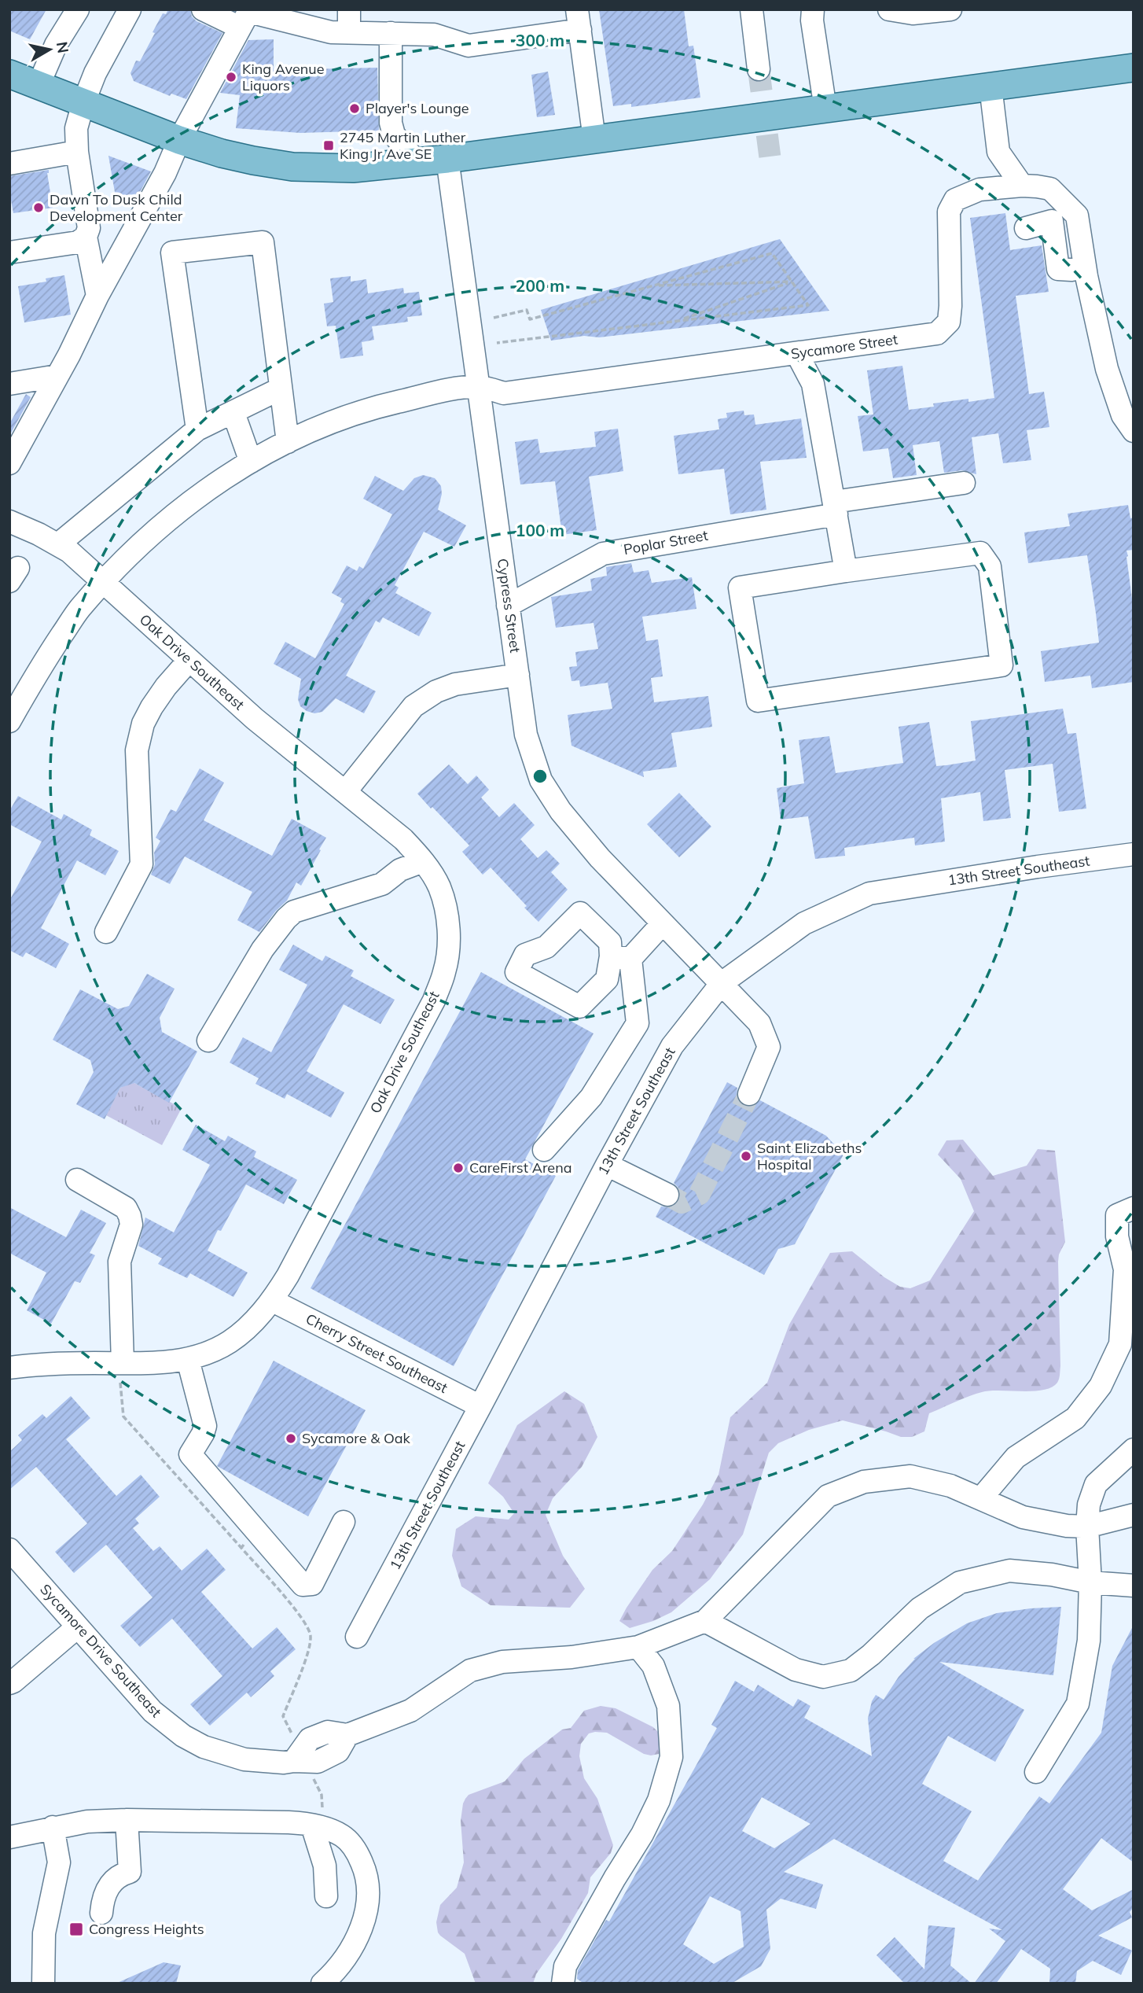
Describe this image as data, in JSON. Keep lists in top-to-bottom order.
{
  "streets": {
    "street": [
      "Sycamore Street",
      "Poplar Street",
      "Cypress Street",
      "Oak Drive Southeast",
      "13th Street Southeast",
      "Cherry Street Southeast",
      "Sycamore Drive Southeast"
    ]
  },
  "crossings": [
    ["Sycamore Street", "Cypress Street"],
    ["Poplar Street", "Cypress Street"],
    ["Cypress Street", "13th Street Southeast"],
    ["Oak Drive Southeast", "Cherry Street Southeast"],
    ["13th Street Southeast", "Cherry Street Southeast"]
  ],
  "places": {
    "other": [
      "King Avenue Liquors",
      "Player's Lounge",
      "Dawn To Dusk Child Development Center",
      "Saint Elizabeths Hospital",
      "CareFirst Arena",
      "Sycamore & Oak"
    ],
    "transit": ["2745 Martin Luther King Jr Ave SE", "Congress Heights"]
  },
  "north": "right",
  "rings": ["300 m", "200 m", "100 m"]
}
